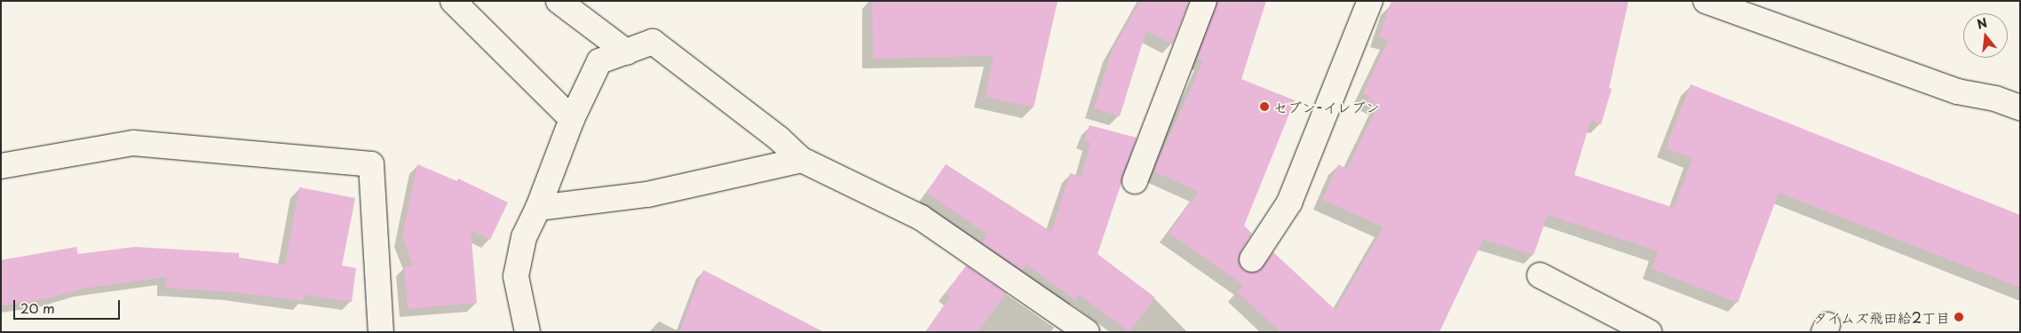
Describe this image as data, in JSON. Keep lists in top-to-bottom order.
{
  "places": ["セブン-イレブン", "タイムズ飛田給2丁目"],
  "scale_bar": "20 m",
  "north": "top"
}
